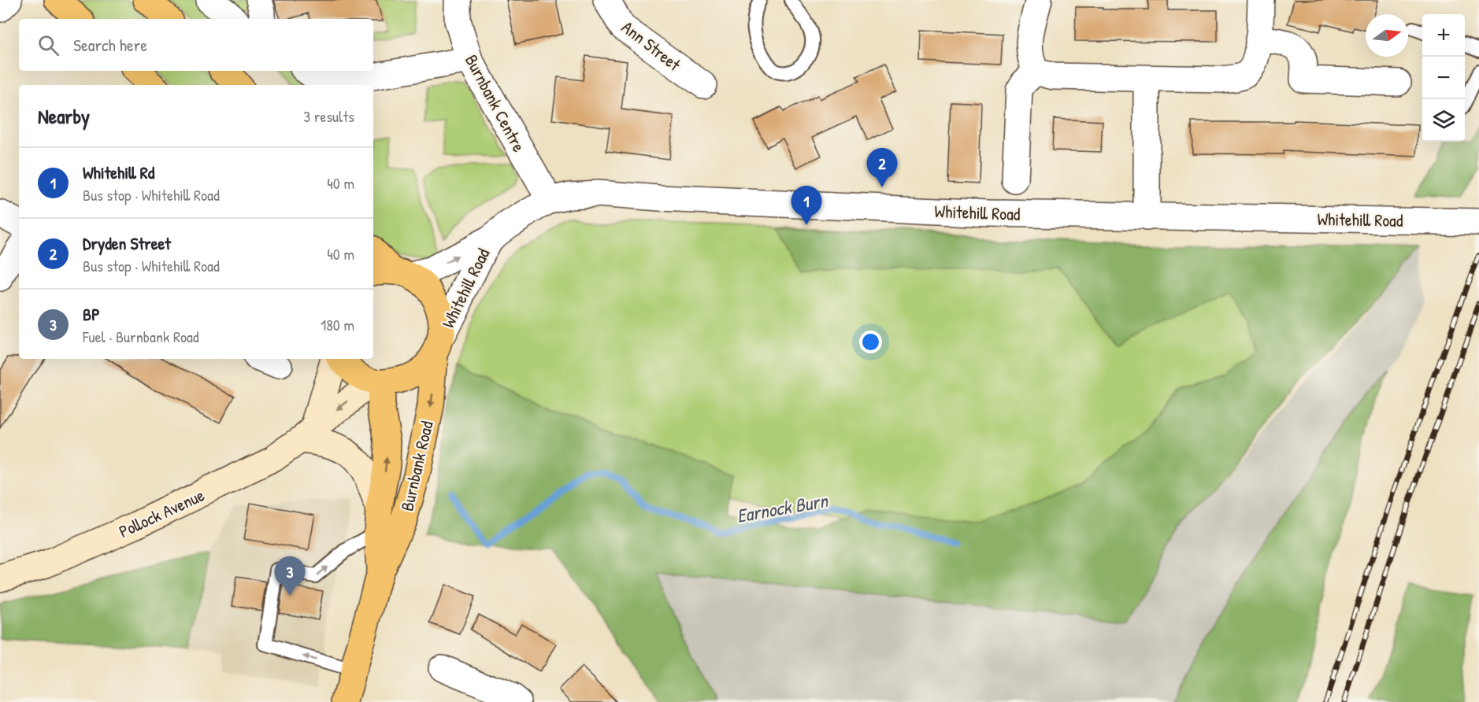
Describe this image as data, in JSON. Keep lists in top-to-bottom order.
{
  "streets": {
    "main road": ["Burnbank Road"],
    "street": [
      "Ann Street",
      "Burnbank Centre",
      "Whitehill Road",
      "Pollock Avenue"
    ]
  },
  "crossings": [
    ["Burnbank Centre", "Whitehill Road"],
    ["Whitehill Road", "Burnbank Road"],
    ["Burnbank Road", "Pollock Avenue"]
  ],
  "water": ["Earnock Burn"],
  "north": "right",
  "page": {
    "map_buttons": ["+", "−"],
    "search": "Search here",
    "heading": ["Nearby", "3 results"],
    "list": [
      {
        "mark": "1",
        "name": "Whitehill Rd",
        "note": "Bus stop · Whitehill Road",
        "value": "40 m"
      },
      {
        "mark": "2",
        "name": "Dryden Street",
        "note": "Bus stop · Whitehill Road",
        "value": "40 m"
      },
      {
        "mark": "3",
        "name": "BP",
        "note": "Fuel · Burnbank Road",
        "value": "180 m"
      }
    ],
    "pins": ["2", "1", "3"]
  }
}
